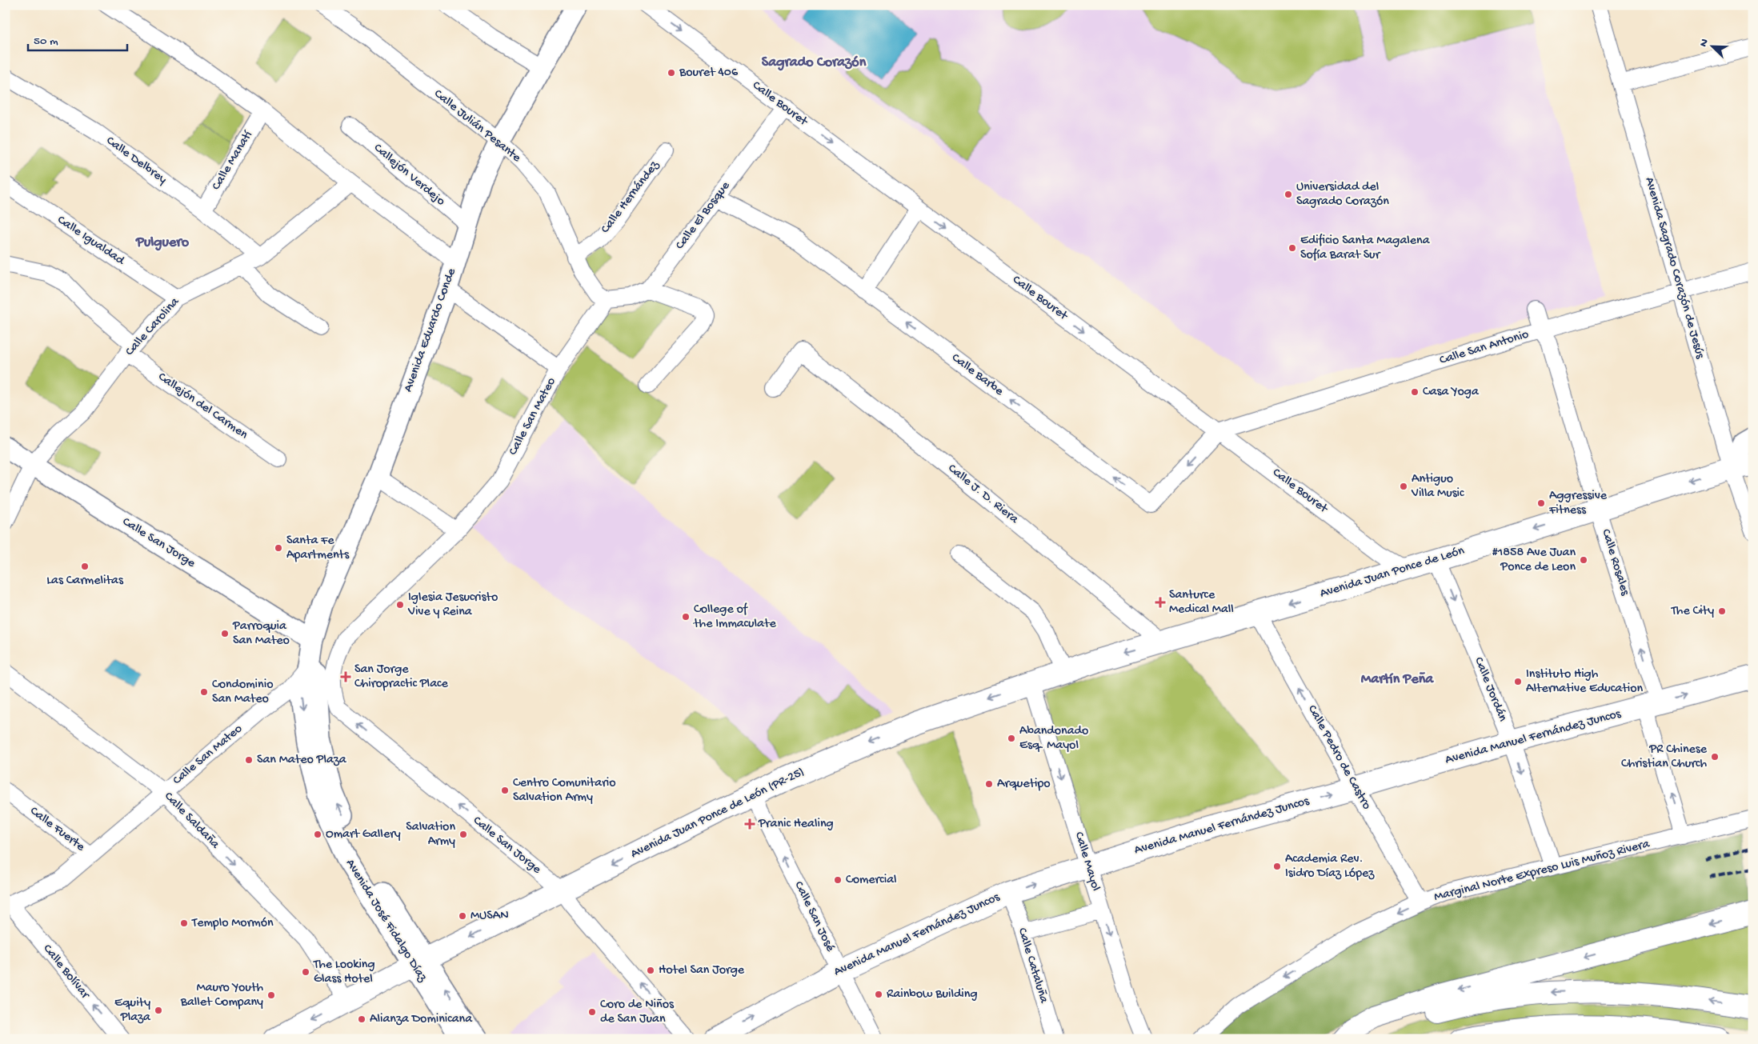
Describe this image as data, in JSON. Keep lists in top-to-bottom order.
{
  "streets": {
    "main road": ["Avenida Juan Ponce de León", "Avenida Manuel Fernández Juncos", "Avenida Juan Ponce de León (PR-25)"],
    "street": [
      "Calle Bouret",
      "Calle Julián Pesante",
      "Calle Delbrey",
      "Calle Manatí",
      "Callejón Verdejo",
      "Calle Hernández",
      "Calle El Bosque",
      "Calle Igualdad",
      "Avenida Sagrado Corazón de Jesús",
      "Calle Carolina",
      "Avenida Eduardo Conde",
      "Calle San Antonio",
      "Calle Barbe",
      "Callejón del Carmen",
      "Calle San Mateo",
      "Calle J. D. Riera",
      "Calle San Jorge",
      "Calle Rosales",
      "Calle Jordán",
      "Calle Pedro de Castro",
      "Calle Saldaña",
      "Calle Fuerte",
      "Calle Mayol",
      "Marginal Norte Expreso Luis Muñoz Rivera",
      "Calle San José",
      "Avenida José Fidalgo Díaz",
      "Calle Cataluña",
      "Calle Bolívar"
    ]
  },
  "crossings": [
    ["Calle Bouret", "Calle El Bosque"],
    ["Calle Bouret", "Calle San Antonio"],
    ["Calle Bouret", "Calle Barbe"],
    ["Calle Bouret", "Avenida Juan Ponce de León"],
    ["Calle Julián Pesante", "Calle Hernández"],
    ["Calle Julián Pesante", "Calle El Bosque"],
    ["Calle Julián Pesante", "Avenida Eduardo Conde"],
    ["Calle Julián Pesante", "Calle San Mateo"],
    ["Calle Delbrey", "Calle Manatí"],
    ["Calle Delbrey", "Calle Carolina"],
    ["Callejón Verdejo", "Avenida Eduardo Conde"],
    ["Calle El Bosque", "Calle Barbe"],
    ["Calle El Bosque", "Calle San Mateo"],
    ["Calle Igualdad", "Calle Carolina"],
    ["Avenida Sagrado Corazón de Jesús", "Calle San Antonio"],
    ["Avenida Sagrado Corazón de Jesús", "Avenida Juan Ponce de León"],
    ["Calle Carolina", "Callejón del Carmen"],
    ["Calle Carolina", "Calle San Jorge"],
    ["Avenida Eduardo Conde", "Calle San Mateo"],
    ["Avenida Eduardo Conde", "Calle San Jorge"],
    ["Avenida Eduardo Conde", "Avenida José Fidalgo Díaz"],
    ["Calle San Antonio", "Calle Barbe"],
    ["Calle San Antonio", "Calle Rosales"],
    ["Calle San Mateo", "Calle San Jorge"],
    ["Calle San Mateo", "Calle Saldaña"],
    ["Calle San Mateo", "Calle Fuerte"],
    ["Calle San Mateo", "Avenida José Fidalgo Díaz"],
    ["Calle San Mateo", "Calle Bolívar"],
    ["Calle J. D. Riera", "Avenida Juan Ponce de León"],
    ["Calle San Jorge", "Avenida Juan Ponce de León (PR-25)"],
    ["Calle Rosales", "Avenida Juan Ponce de León"],
    ["Calle Rosales", "Avenida Manuel Fernández Juncos"],
    ["Calle Rosales", "Marginal Norte Expreso Luis Muñoz Rivera"],
    ["Avenida Juan Ponce de León", "Calle Jordán"],
    ["Avenida Juan Ponce de León", "Calle Pedro de Castro"],
    ["Avenida Juan Ponce de León", "Avenida Juan Ponce de León (PR-25)"],
    ["Avenida Juan Ponce de León", "Calle Mayol"],
    ["Calle Jordán", "Avenida Manuel Fernández Juncos"],
    ["Calle Jordán", "Marginal Norte Expreso Luis Muñoz Rivera"],
    ["Avenida Manuel Fernández Juncos", "Calle Pedro de Castro"],
    ["Avenida Manuel Fernández Juncos", "Calle Mayol"],
    ["Avenida Manuel Fernández Juncos", "Calle San José"],
    ["Avenida Manuel Fernández Juncos", "Calle Cataluña"],
    ["Calle Pedro de Castro", "Marginal Norte Expreso Luis Muñoz Rivera"],
    ["Avenida Juan Ponce de León (PR-25)", "Calle Mayol"],
    ["Avenida Juan Ponce de León (PR-25)", "Calle San José"],
    ["Avenida Juan Ponce de León (PR-25)", "Avenida José Fidalgo Díaz"]
  ],
  "one_way": [
    "Calle Bouret",
    "Calle Barbe",
    "Calle San Jorge",
    "Calle Rosales",
    "Avenida Juan Ponce de León",
    "Calle Jordán",
    "Avenida Manuel Fernández Juncos",
    "Calle Pedro de Castro",
    "Avenida Juan Ponce de León (PR-25)",
    "Calle Saldaña",
    "Calle Mayol",
    "Marginal Norte Expreso Luis Muñoz Rivera",
    "Calle San José",
    "Calle Bolívar"
  ],
  "districts": ["Sagrado Corazón", "Pulguero", "Martín Peña"],
  "places": {
    "other": [
      "Bouret 406",
      "Universidad del Sagrado Corazón",
      "Edificio Santa Magalena Sofía Barat Sur",
      "Casa Yoga",
      "Antiguo Villa Music",
      "Aggressive Fitness",
      "Santa Fe Apartments",
      "#1858 Ave Juan Ponce de Leon",
      "Las Carmelitas",
      "Iglesia Jesucristo Vive y Reina",
      "The City",
      "College of the Immaculate",
      "Parroquia San Mateo",
      "Instituto High Alternative Education",
      "Condominio San Mateo",
      "Abandonado Esq. Mayol",
      "PR Chinese Christian Church",
      "San Mateo Plaza",
      "Arquetipo",
      "Centro Comunitario Salvation Army",
      "Omart Gallery",
      "Salvation Army",
      "Academia Rev. Isidro Díaz López",
      "Comercial",
      "MUSAN",
      "Templo Mormón",
      "Hotel San Jorge",
      "The Looking Glass Hotel",
      "Rainbow Building",
      "Mauro Youth Ballet Company",
      "Equity Plaza",
      "Coro de Niños de San Juan",
      "Alianza Dominicana"
    ],
    "health": ["Santurce Medical Mall", "San Jorge Chiropractic Place", "Pranic Healing"]
  },
  "scale_bar": "50 m",
  "north": "top left"
}
